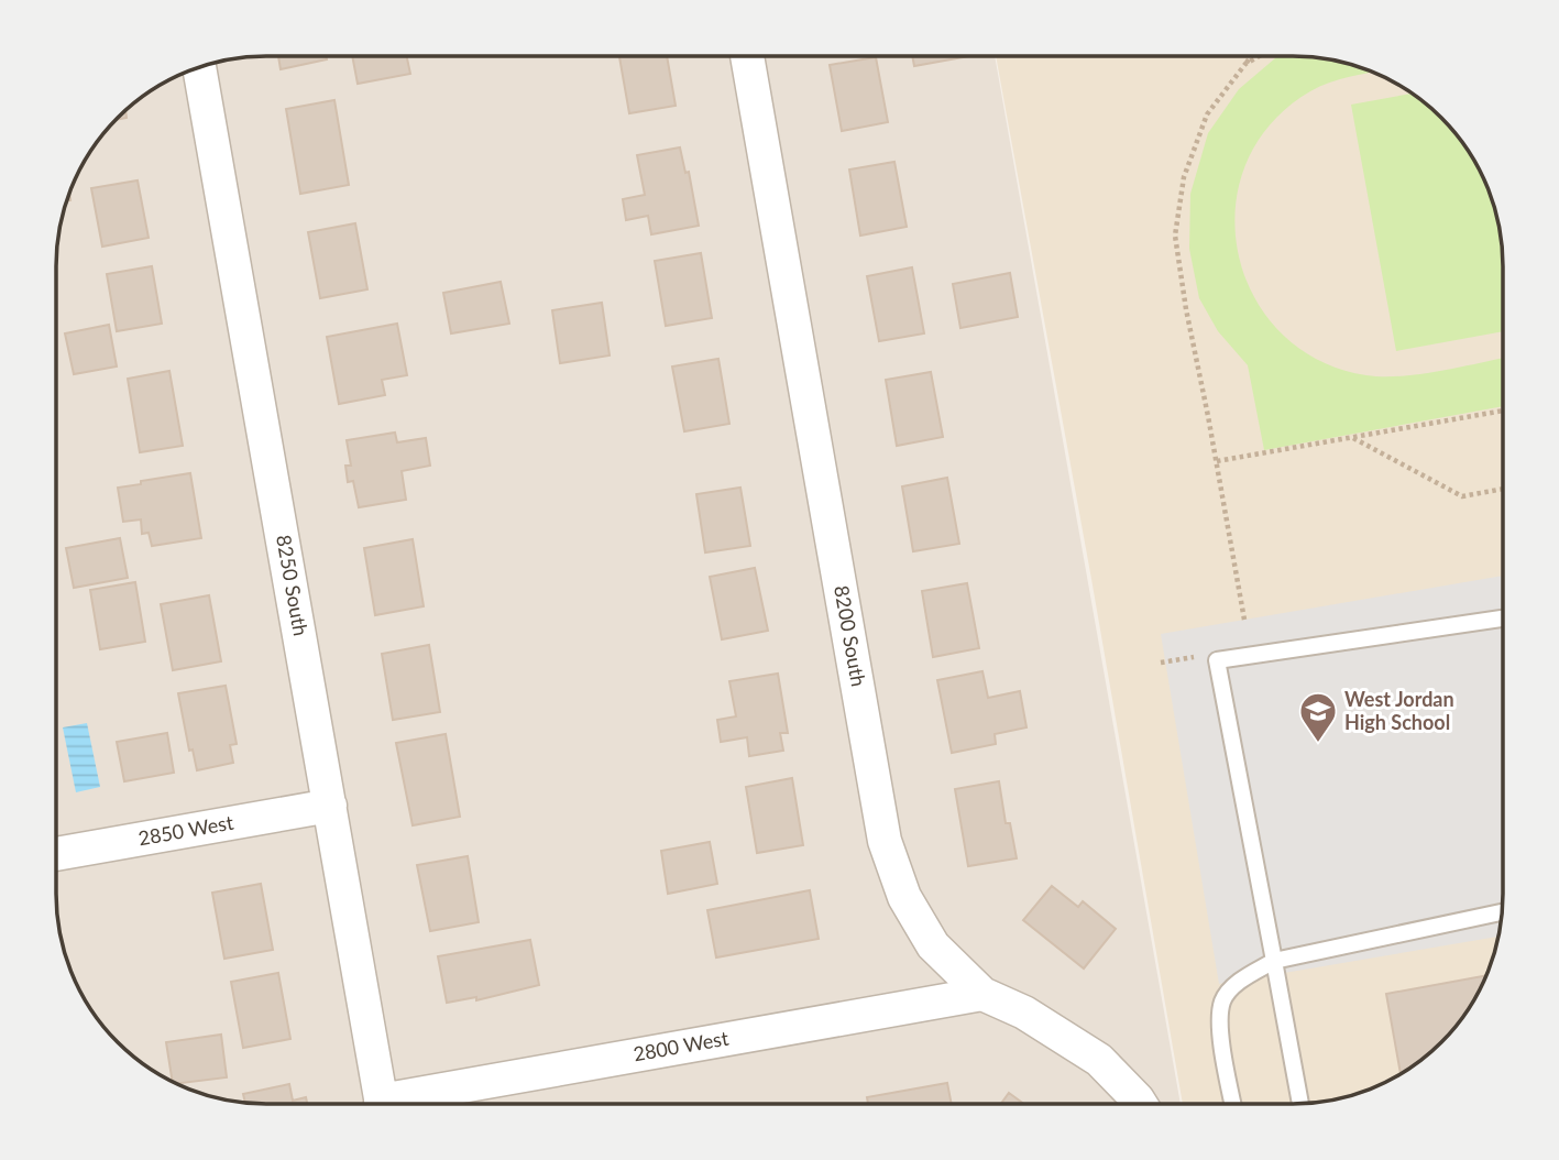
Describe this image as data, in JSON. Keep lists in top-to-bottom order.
{
  "streets": {
    "street": [
      "8250 South",
      "8200 South",
      "2850 West",
      "2800 West"
    ]
  },
  "crossings": [
    ["8250 South", "2850 West"],
    ["8200 South", "2800 West"]
  ],
  "places": {
    "school or university": ["West Jordan High School"]
  }
}
